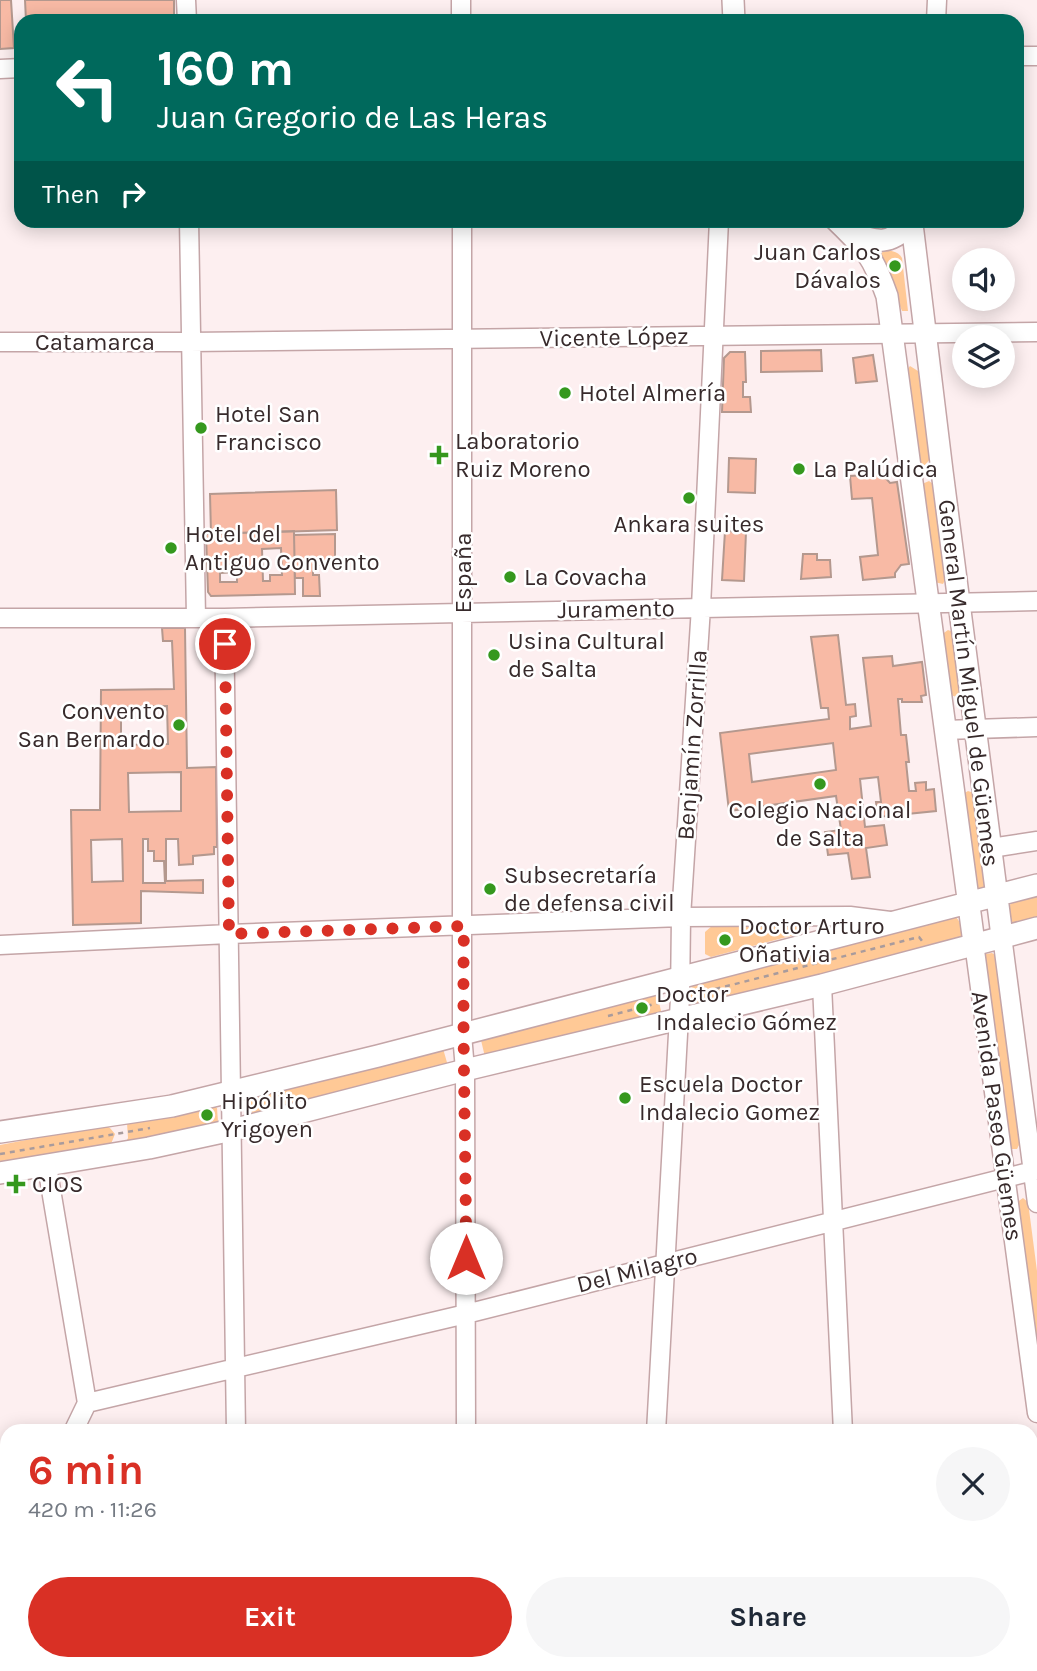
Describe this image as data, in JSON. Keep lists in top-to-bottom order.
{
  "streets": {
    "main road": ["General Martín Miguel de Güemes"],
    "street": [
      "Vicente López",
      "Catamarca",
      "España",
      "Juramento",
      "Benjamín Zorrilla",
      "Avenida Paseo Güemes",
      "Del Milagro"
    ]
  },
  "crossings": [
    ["Vicente López", "Catamarca"],
    ["Vicente López", "España"],
    ["Vicente López", "General Martín Miguel de Güemes"],
    ["Vicente López", "Benjamín Zorrilla"],
    ["España", "Juramento"],
    ["España", "Del Milagro"],
    ["Juramento", "General Martín Miguel de Güemes"],
    ["Juramento", "Benjamín Zorrilla"],
    ["General Martín Miguel de Güemes", "Avenida Paseo Güemes"],
    ["Benjamín Zorrilla", "Del Milagro"],
    ["Avenida Paseo Güemes", "Del Milagro"]
  ],
  "places": {
    "other": [
      "Juan Carlos Dávalos",
      "Hotel Almería",
      "Hotel San Francisco",
      "La Palúdica",
      "Ankara suites",
      "Hotel del Antiguo Convento",
      "La Covacha",
      "Usina Cultural de Salta",
      "Convento San Bernardo",
      "Colegio Nacional de Salta",
      "Subsecretaría de defensa civil",
      "Doctor Arturo Oñativia",
      "Doctor Indalecio Gómez",
      "Escuela Doctor Indalecio Gomez",
      "Hipólito Yrigoyen"
    ],
    "health": ["Laboratorio Ruiz Moreno", "CIOS"]
  },
  "page": {
    "turn": ["160 m", "Juan Gregorio de Las Heras"],
    "then": "Then",
    "heading": ["6 min", "420 m · 11:26"],
    "buttons": ["Exit", "Share"]
  }
}
